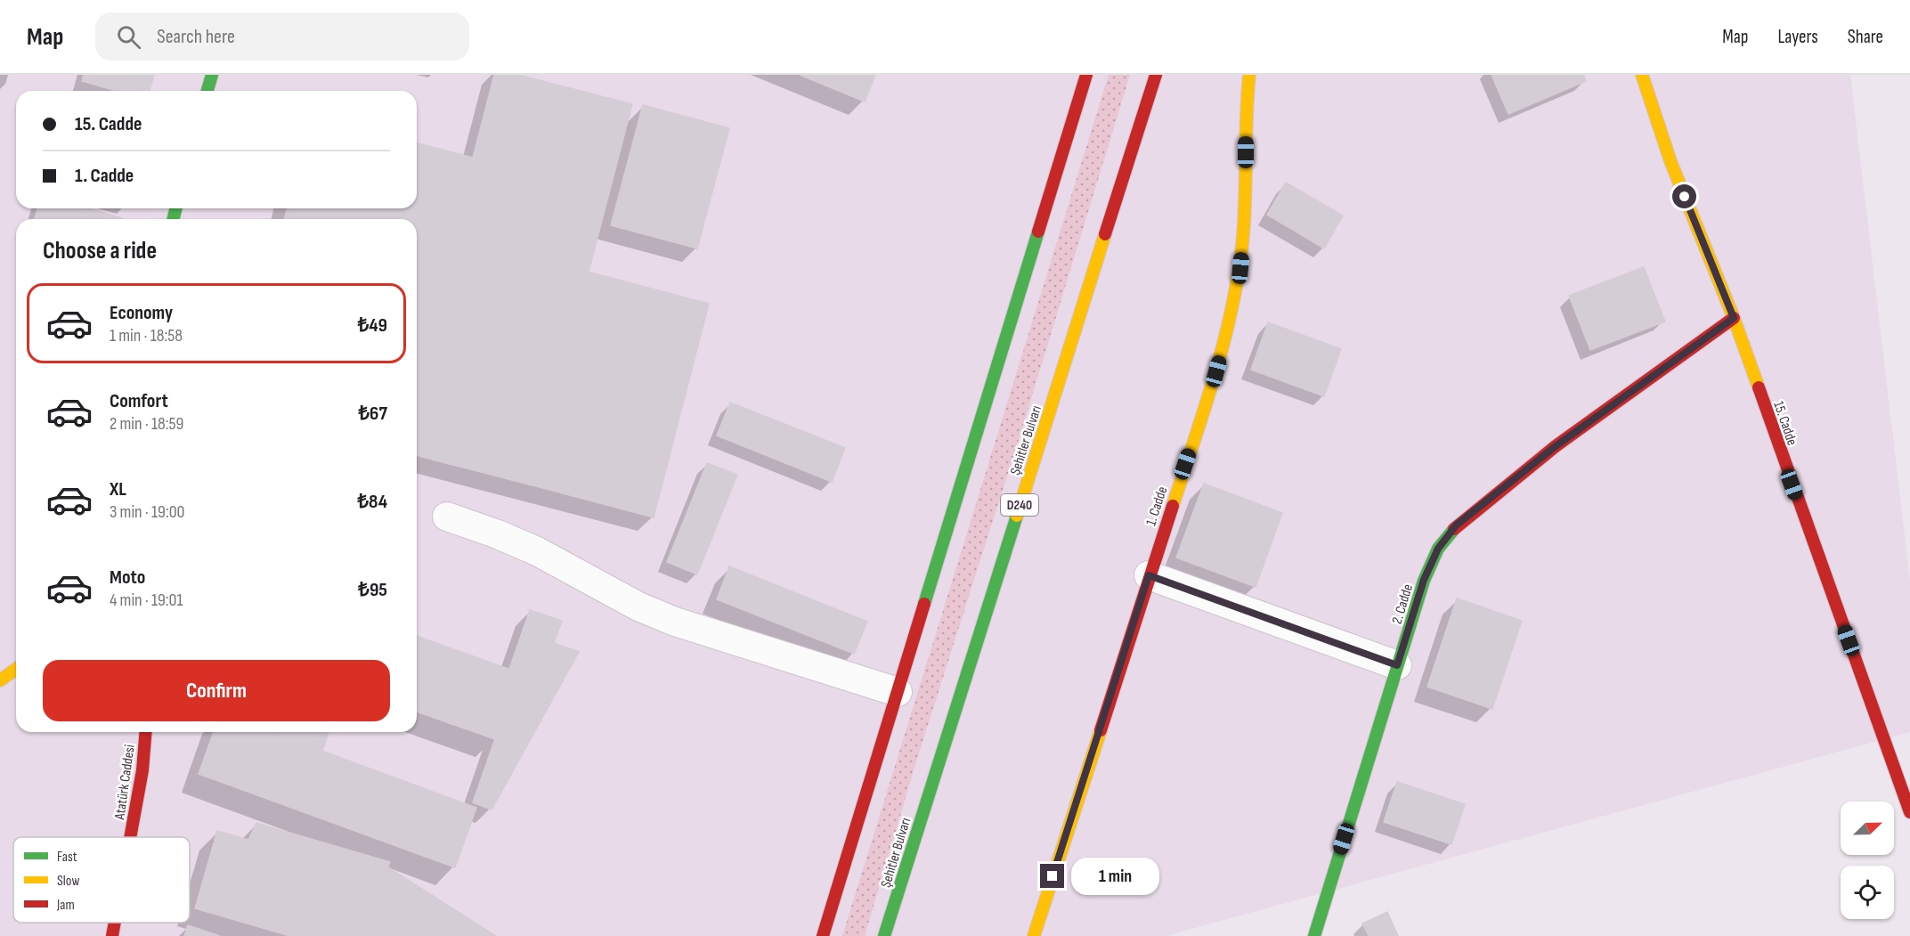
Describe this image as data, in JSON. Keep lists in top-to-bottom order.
{
  "streets": {
    "street": [
      "15. Cadde",
      "Şehitler Bulvarı",
      "D240",
      "1. Cadde",
      "2. Cadde",
      "Atatürk Caddesi"
    ]
  },
  "crossings": [
    ["15. Cadde", "2. Cadde"]
  ],
  "legend": ["Fast", "Slow", "Jam"],
  "north": "top right",
  "page": {
    "header": "Map",
    "search": "Search here",
    "nav": ["Map", "Layers", "Share"],
    "banner": ["15. Cadde", "1. Cadde"],
    "heading": "Choose a ride",
    "list": [
      {
        "name": "Economy",
        "note": "1 min · 18:58",
        "value": "₺49"
      },
      {
        "name": "Comfort",
        "note": "2 min · 18:59",
        "value": "₺67"
      },
      {
        "name": "XL",
        "note": "3 min · 19:00",
        "value": "₺84"
      },
      {
        "name": "Moto",
        "note": "4 min · 19:01",
        "value": "₺95"
      }
    ],
    "buttons": "Confirm",
    "bubble": "1 min"
  }
}
